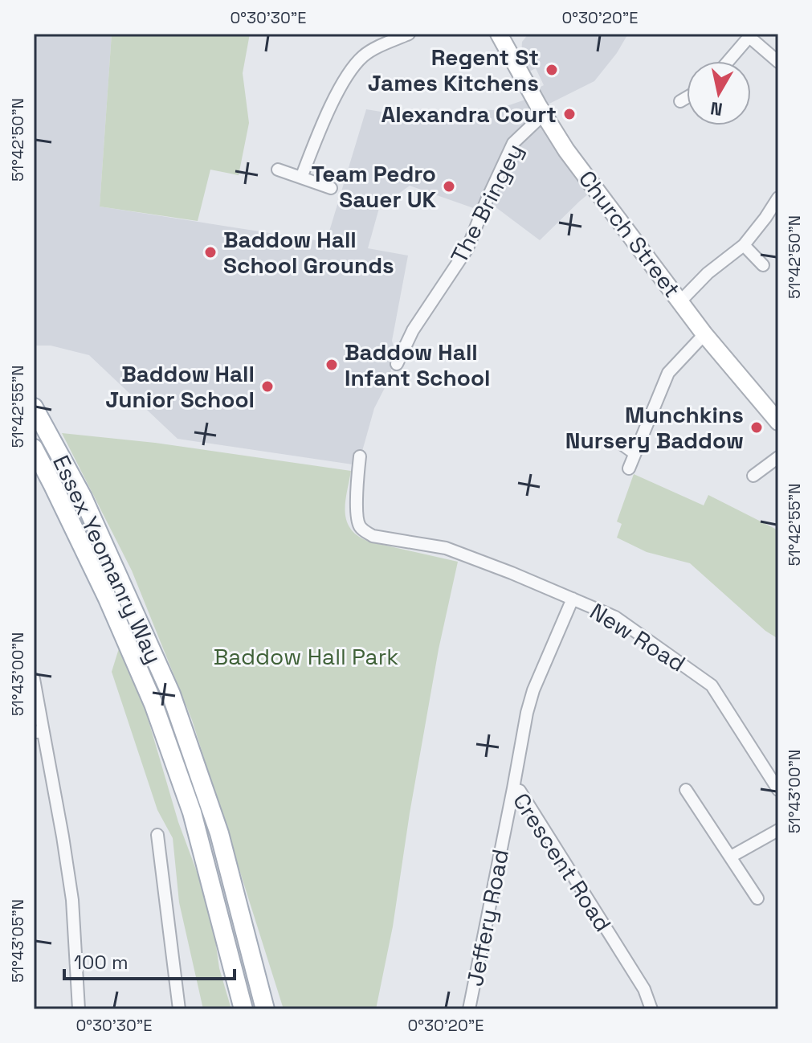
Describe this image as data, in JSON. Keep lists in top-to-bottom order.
{
  "streets": {
    "main road": ["Essex Yeomanry Way"],
    "street": [
      "The Bringey",
      "Church Street",
      "New Road",
      "Crescent Road",
      "Jeffery Road"
    ]
  },
  "crossings": [
    ["The Bringey", "Church Street"],
    ["New Road", "Crescent Road"],
    ["Crescent Road", "Jeffery Road"]
  ],
  "parks": ["Baddow Hall Park"],
  "places": [
    "Regent St James Kitchens",
    "Alexandra Court",
    "Team Pedro Sauer UK",
    "Baddow Hall School Grounds",
    "Baddow Hall Infant School",
    "Baddow Hall Junior School",
    "Munchkins Nursery Baddow"
  ],
  "scale_bar": "100 m",
  "north": "bottom",
  "coordinates": [
    "0°30'30\"E",
    "0°30'20\"E",
    "51°42'50\"N",
    "51°42'55\"N",
    "51°43'00\"N",
    "51°43'05\"N"
  ]
}
